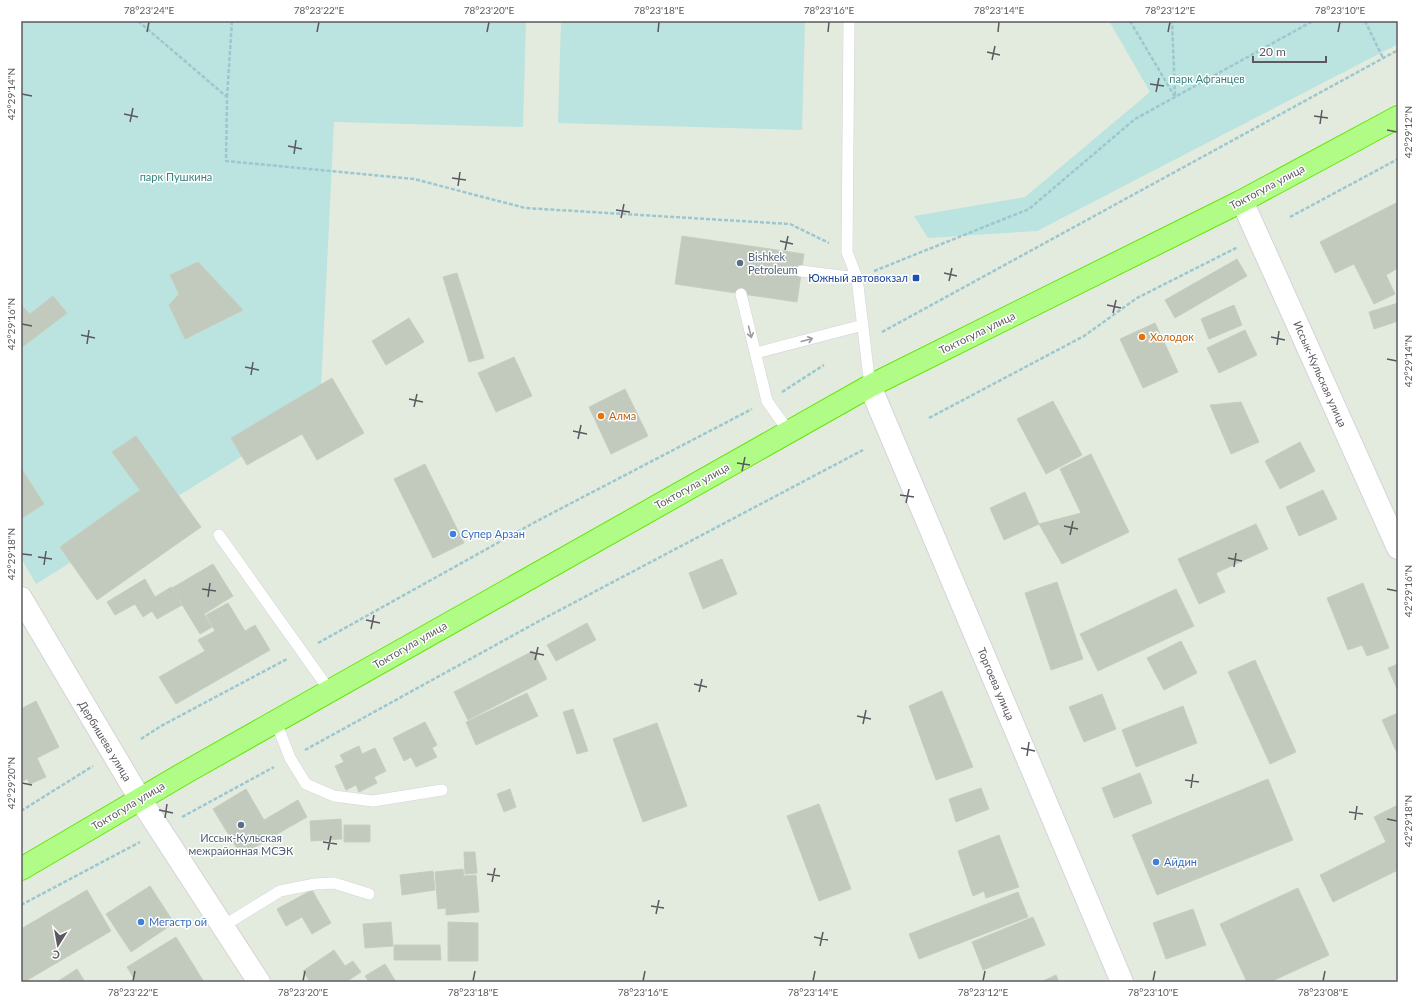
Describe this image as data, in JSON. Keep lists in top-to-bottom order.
{
  "streets": {
    "highway": ["Токтогула улица"],
    "street": ["Иссык-Кульская улица", "Торгоева улица", "Дербишева улица"]
  },
  "crossings": [
    ["Токтогула улица", "Иссык-Кульская улица"],
    ["Токтогула улица", "Торгоева улица"],
    ["Токтогула улица", "Дербишева улица"]
  ],
  "parks": ["парк Афганцев", "парк Пушкина"],
  "places": {
    "other": [
      "Bishkek Petroleum",
      "Холодок",
      "Алма",
      "Супер Арзан",
      "Иссык-Кульская межрайонная МСЭК",
      "Айдин",
      "Мегастр ой"
    ],
    "transit": ["Южный автовокзал"]
  },
  "scale_bar": "20 m",
  "north": "bottom",
  "coordinates": [
    "78°23'24\"E",
    "78°23'22\"E",
    "78°23'20\"E",
    "78°23'18\"E",
    "78°23'16\"E",
    "78°23'14\"E",
    "78°23'12\"E",
    "78°23'10\"E",
    "42°29'14\"N",
    "42°29'12\"N",
    "42°29'16\"N",
    "42°29'18\"N",
    "42°29'20\"N",
    "78°23'08\"E"
  ]
}
